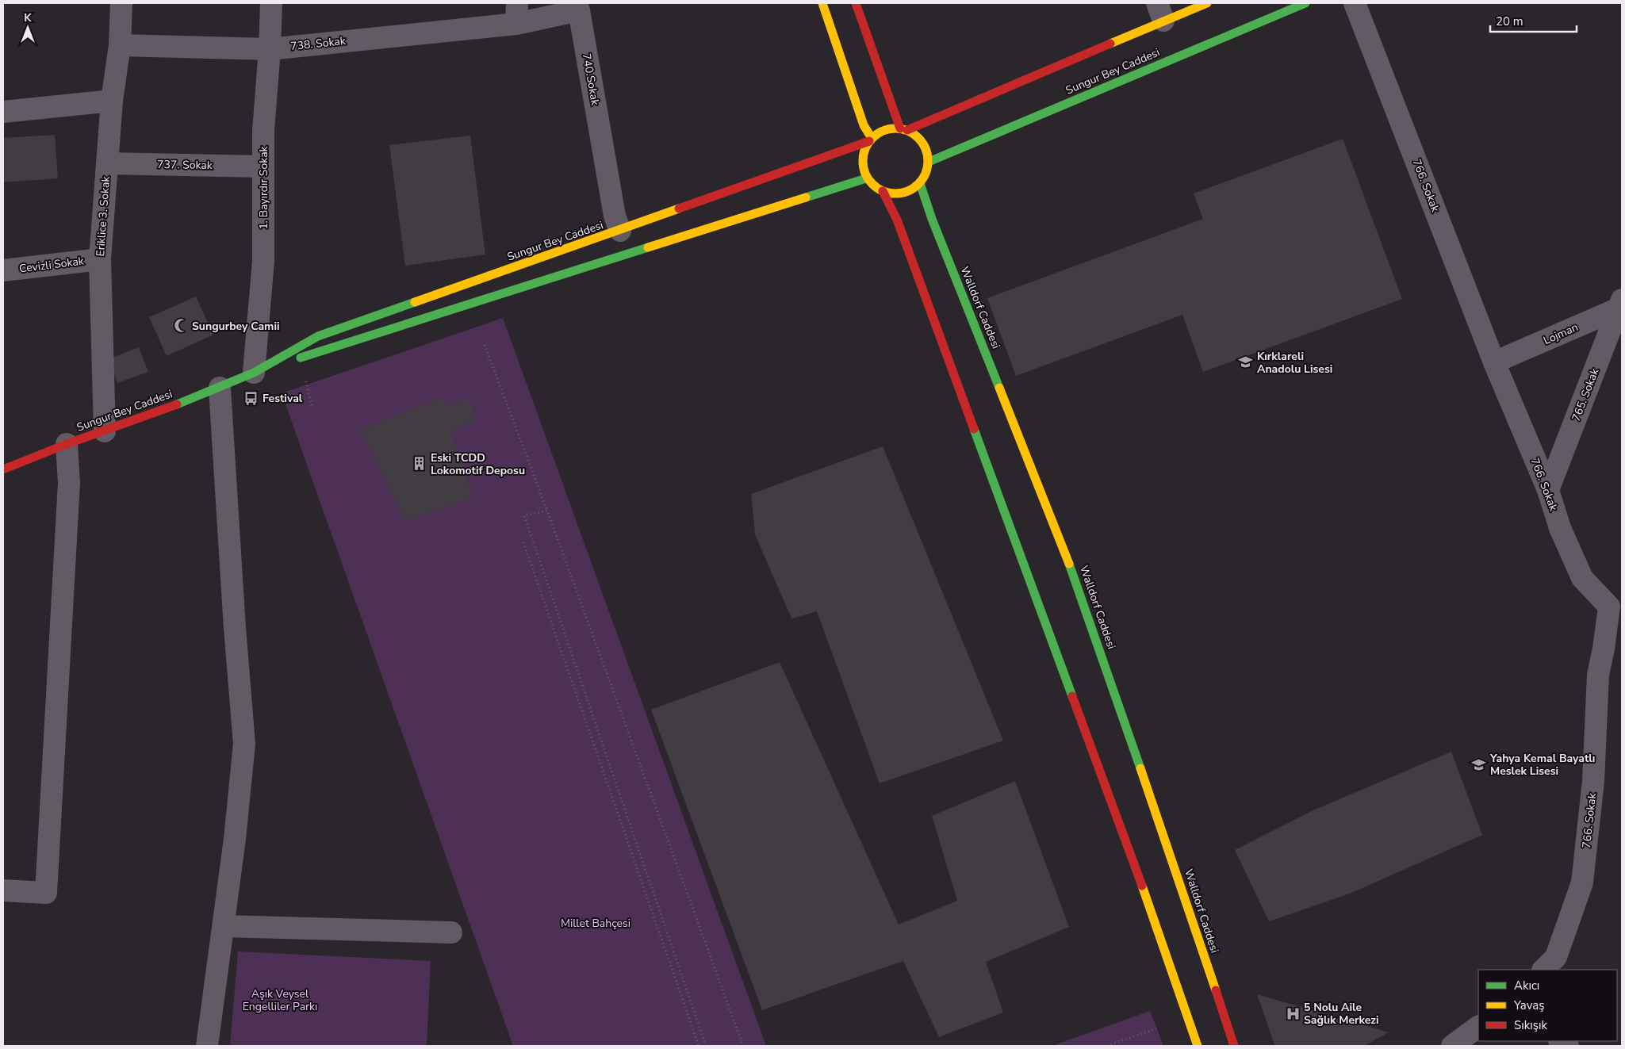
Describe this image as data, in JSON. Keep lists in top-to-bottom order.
{
  "streets": {
    "main road": ["Sungur Bey Caddesi", "Walldorf Caddesi"],
    "street": [
      "738. Sokak",
      "740.Sokak",
      "737. Sokak",
      "766. Sokak",
      "1. Bayırdır Sokak",
      "Eriklice 3. Sokak",
      "Cevizli Sokak",
      "Lojman",
      "765. Sokak"
    ]
  },
  "crossings": [
    ["738. Sokak", "740.Sokak"],
    ["738. Sokak", "1. Bayırdır Sokak"],
    ["738. Sokak", "Eriklice 3. Sokak"],
    ["Sungur Bey Caddesi", "740.Sokak"],
    ["Sungur Bey Caddesi", "1. Bayırdır Sokak"],
    ["Sungur Bey Caddesi", "Eriklice 3. Sokak"],
    ["Sungur Bey Caddesi", "Walldorf Caddesi"],
    ["737. Sokak", "1. Bayırdır Sokak"],
    ["737. Sokak", "Eriklice 3. Sokak"],
    ["766. Sokak", "Lojman"],
    ["766. Sokak", "765. Sokak"],
    ["Eriklice 3. Sokak", "Cevizli Sokak"],
    ["Lojman", "765. Sokak"]
  ],
  "parks": ["Millet Bahçesi", "Aşık Veysel Engelliler Parkı"],
  "places": {
    "mosque": ["Sungurbey Camii"],
    "school or university": ["Kırklareli Anadolu Lisesi", "Yahya Kemal Bayatlı Meslek Lisesi"],
    "bus stop": ["Festival"],
    "building": ["Eski TCDD Lokomotif Deposu"],
    "hospital": ["5 Nolu Aile Sağlık Merkezi"]
  },
  "legend": ["Akıcı", "Yavaş", "Sıkışık"],
  "scale_bar": "20 m",
  "north": "top"
}
